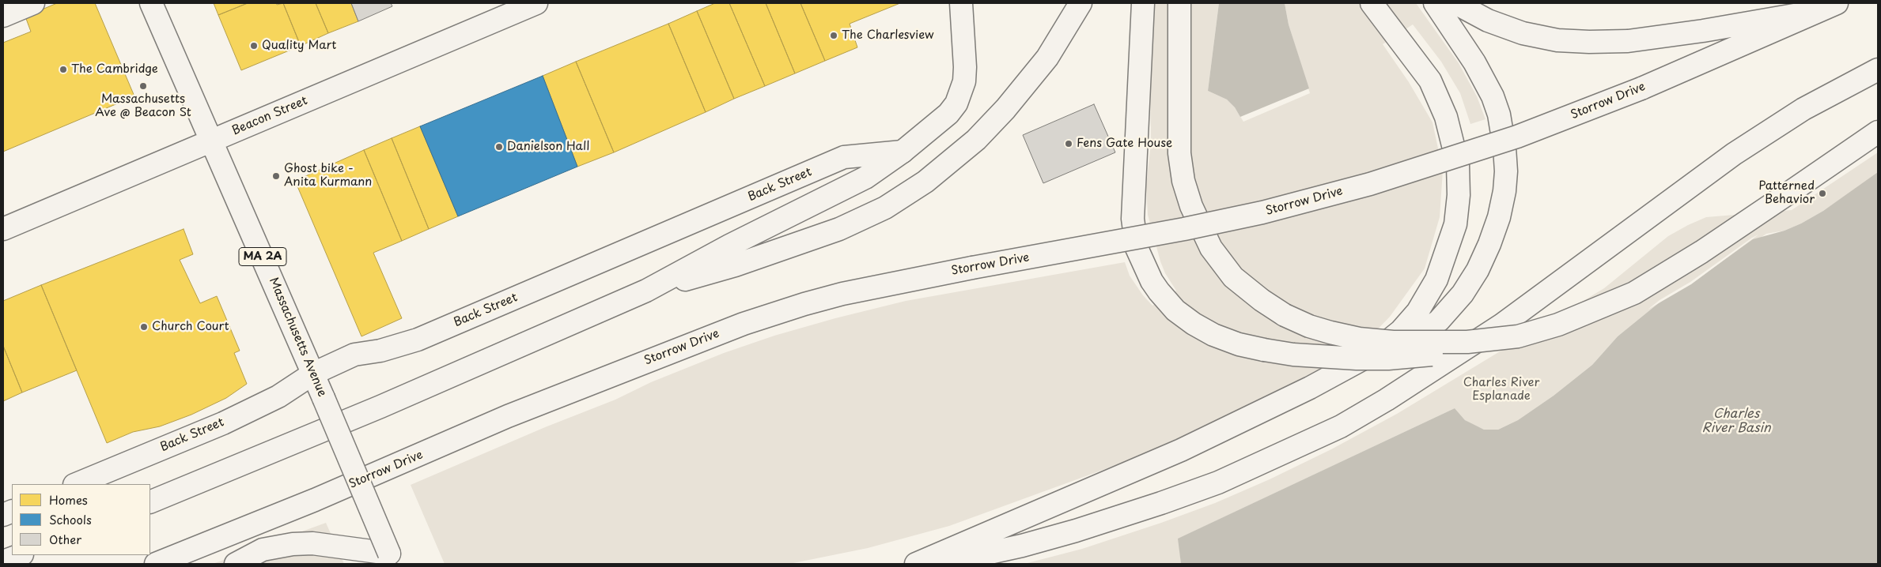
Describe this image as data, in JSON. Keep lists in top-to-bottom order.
{
  "streets": {
    "main road": [
      "Storrow Drive",
      "Beacon Street",
      "Back Street",
      "MA 2A",
      "Massachusetts Avenue"
    ]
  },
  "crossings": [
    ["Beacon Street", "Massachusetts Avenue"],
    ["Back Street", "Massachusetts Avenue"]
  ],
  "water": ["Charles River Basin"],
  "parks": ["Charles River Esplanade"],
  "places": [
    "The Charlesview",
    "Quality Mart",
    "The Cambridge",
    "Massachusetts Ave @ Beacon St",
    "Fens Gate House",
    "Danielson Hall",
    "Ghost bike - Anita Kurmann",
    "Patterned Behavior",
    "Church Court"
  ],
  "legend": ["Homes", "Schools", "Other"]
}
